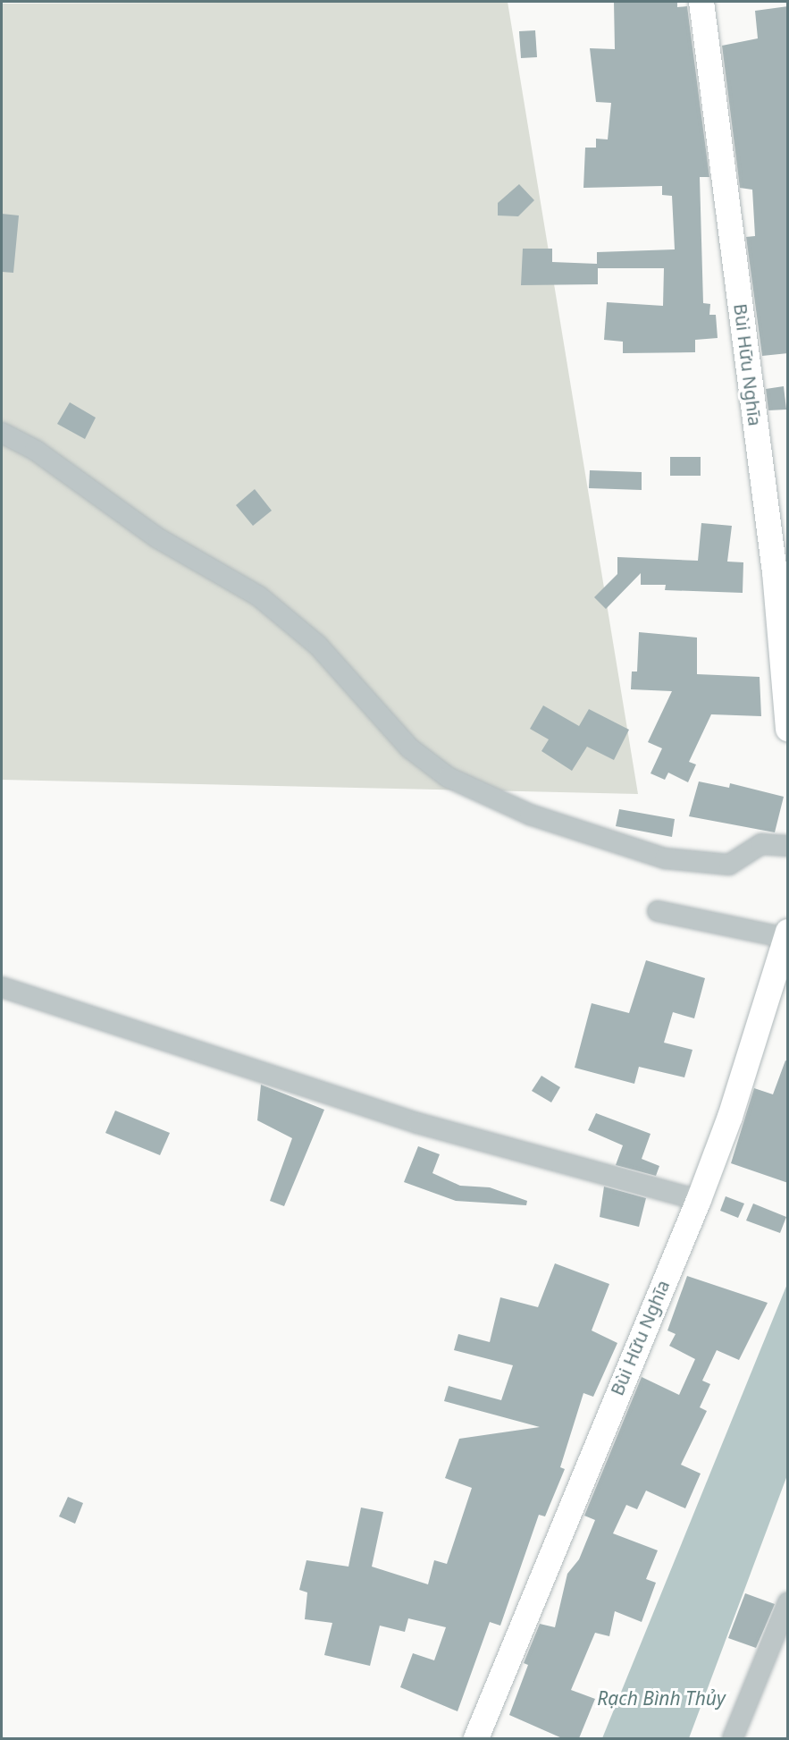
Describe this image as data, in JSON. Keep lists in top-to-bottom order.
{
  "streets": {
    "main road": ["Bùi Hữu Nghĩa"]
  },
  "water": ["Rạch Bình Thủy"]
}
